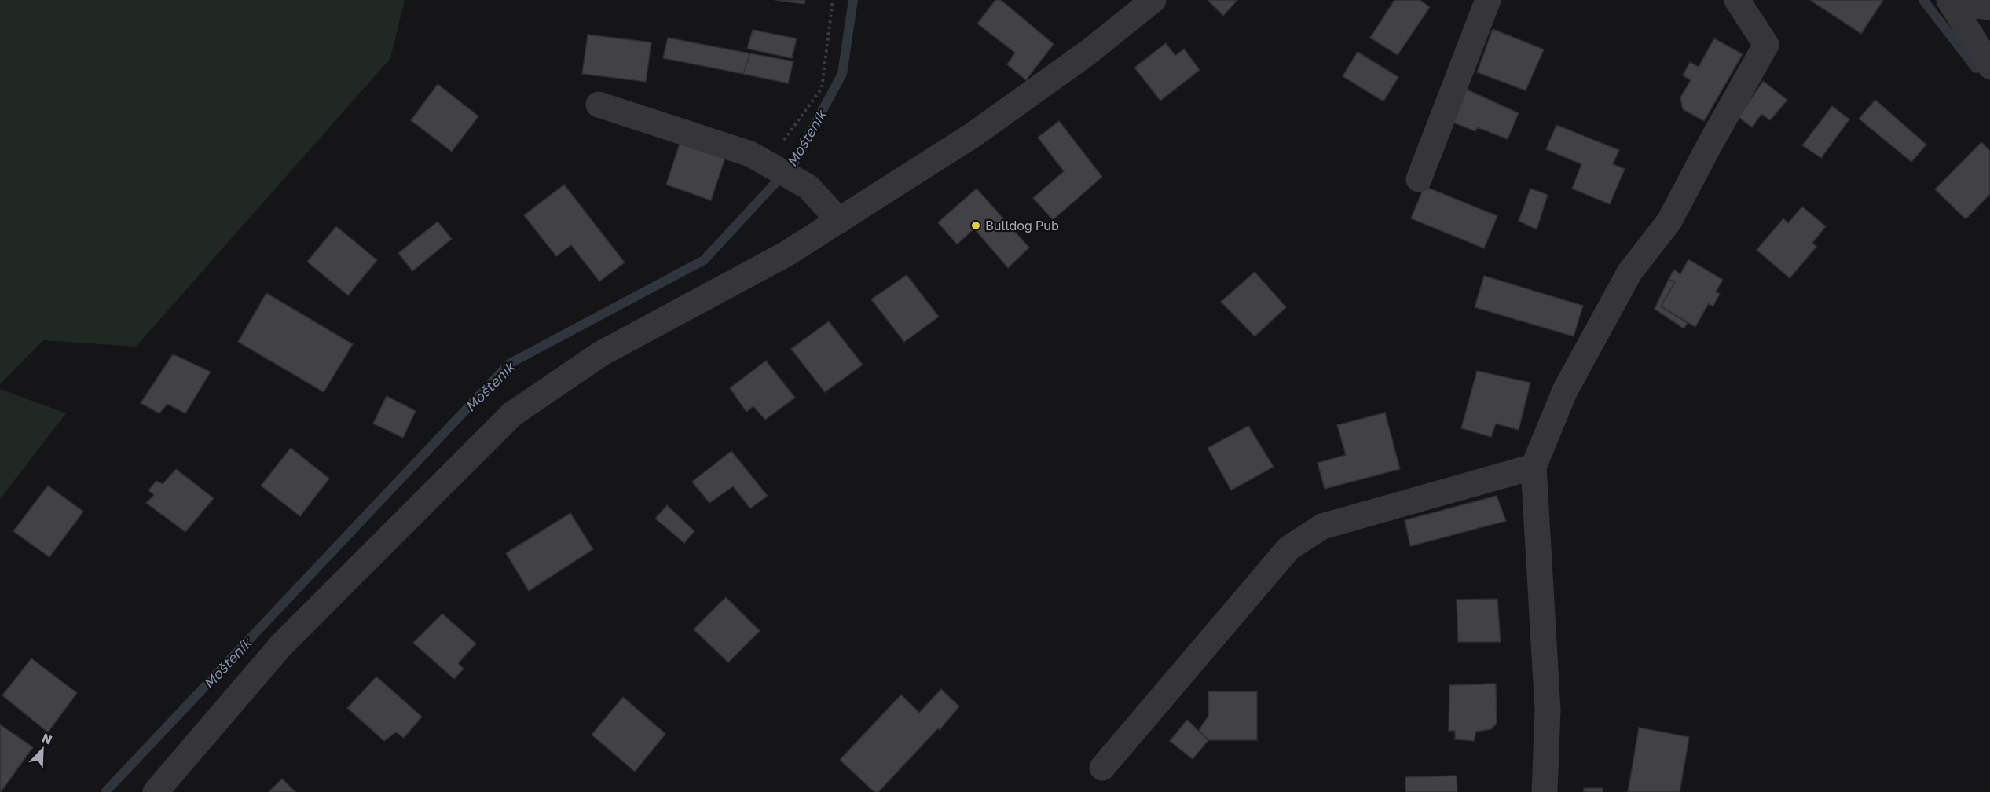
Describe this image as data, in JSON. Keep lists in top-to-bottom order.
{
  "water": ["Mošteník"],
  "places": ["Bulldog Pub"],
  "north": "top right"
}
